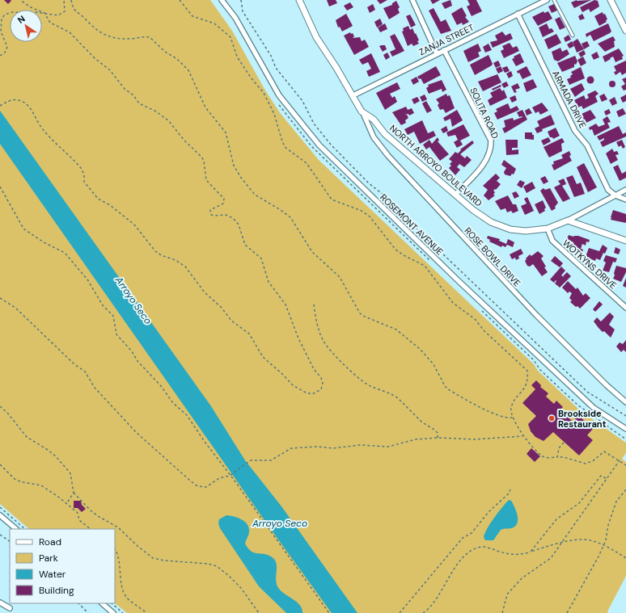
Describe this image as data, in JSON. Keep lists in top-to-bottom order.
{
  "streets": {
    "street": [
      "ZANJA STREET",
      "ARMADA DRIVE",
      "SOLITA ROAD",
      "NORTH ARROYO BOULEVARD",
      "ROSEMONT AVENUE",
      "ROSE BOWL DRIVE",
      "WOTKYNS DRIVE"
    ]
  },
  "crossings": [
    ["ZANJA STREET", "ARMADA DRIVE"],
    ["ZANJA STREET", "SOLITA ROAD"],
    ["ZANJA STREET", "NORTH ARROYO BOULEVARD"],
    ["SOLITA ROAD", "NORTH ARROYO BOULEVARD"],
    ["NORTH ARROYO BOULEVARD", "ROSE BOWL DRIVE"],
    ["NORTH ARROYO BOULEVARD", "WOTKYNS DRIVE"]
  ],
  "water": ["Arroyo Seco"],
  "places": ["Brookside Restaurant"],
  "legend": [
    "Road",
    "Park",
    "Water",
    "Building"
  ],
  "north": "top left"
}
